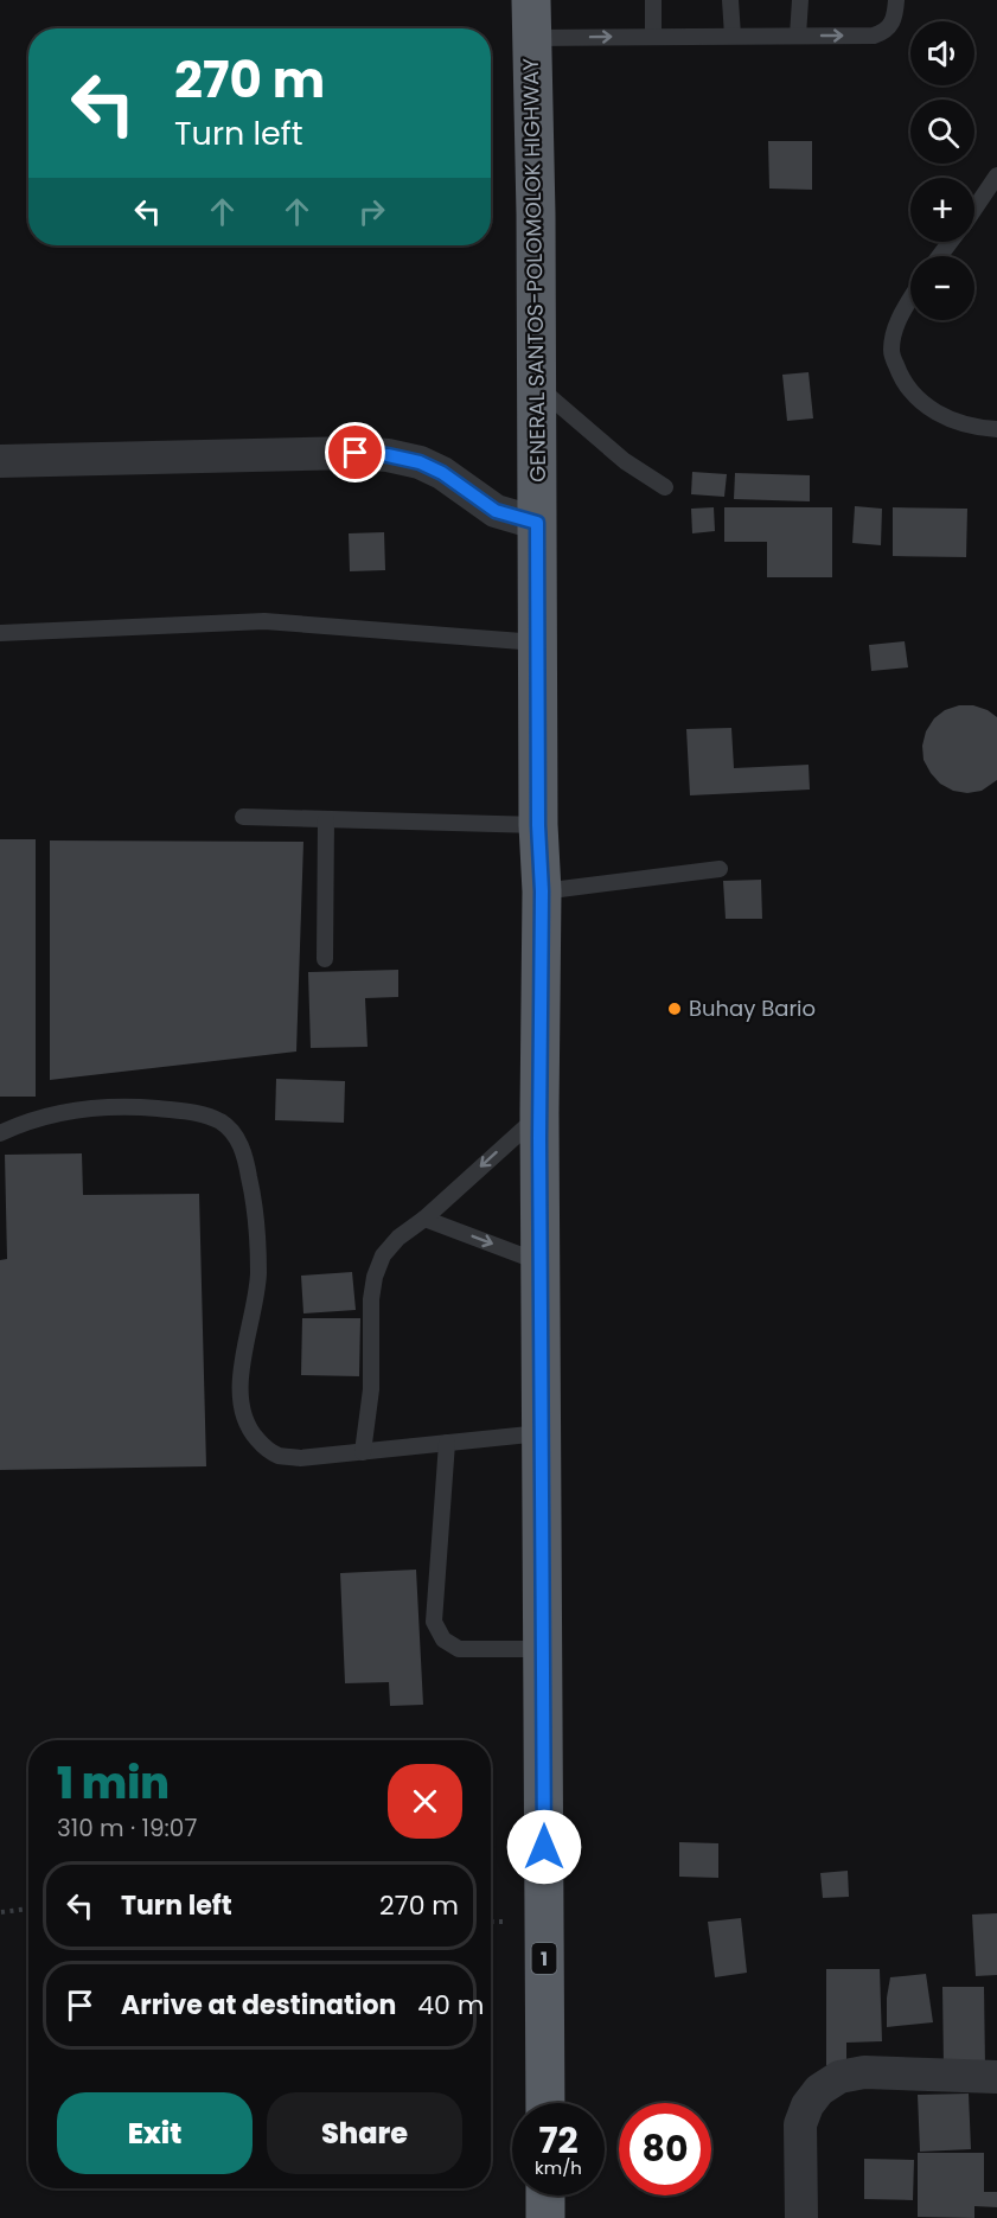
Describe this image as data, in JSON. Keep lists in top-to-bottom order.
{
  "streets": {
    "highway": ["GENERAL SANTOS-POLOMOLOK HIGHWAY", "1"]
  },
  "places": ["Buhay Bario"],
  "page": {
    "map_buttons": ["+", "−"],
    "turn": ["270 m", "Turn left"],
    "heading": ["1 min", "310 m · 19:07"],
    "list": [
      {
        "name": "Turn left",
        "value": "270 m"
      },
      {
        "name": "Arrive at destination",
        "value": "40 m"
      }
    ],
    "buttons": ["Exit", "Share"],
    "speed": "72 km/h",
    "limit": "80"
  }
}
